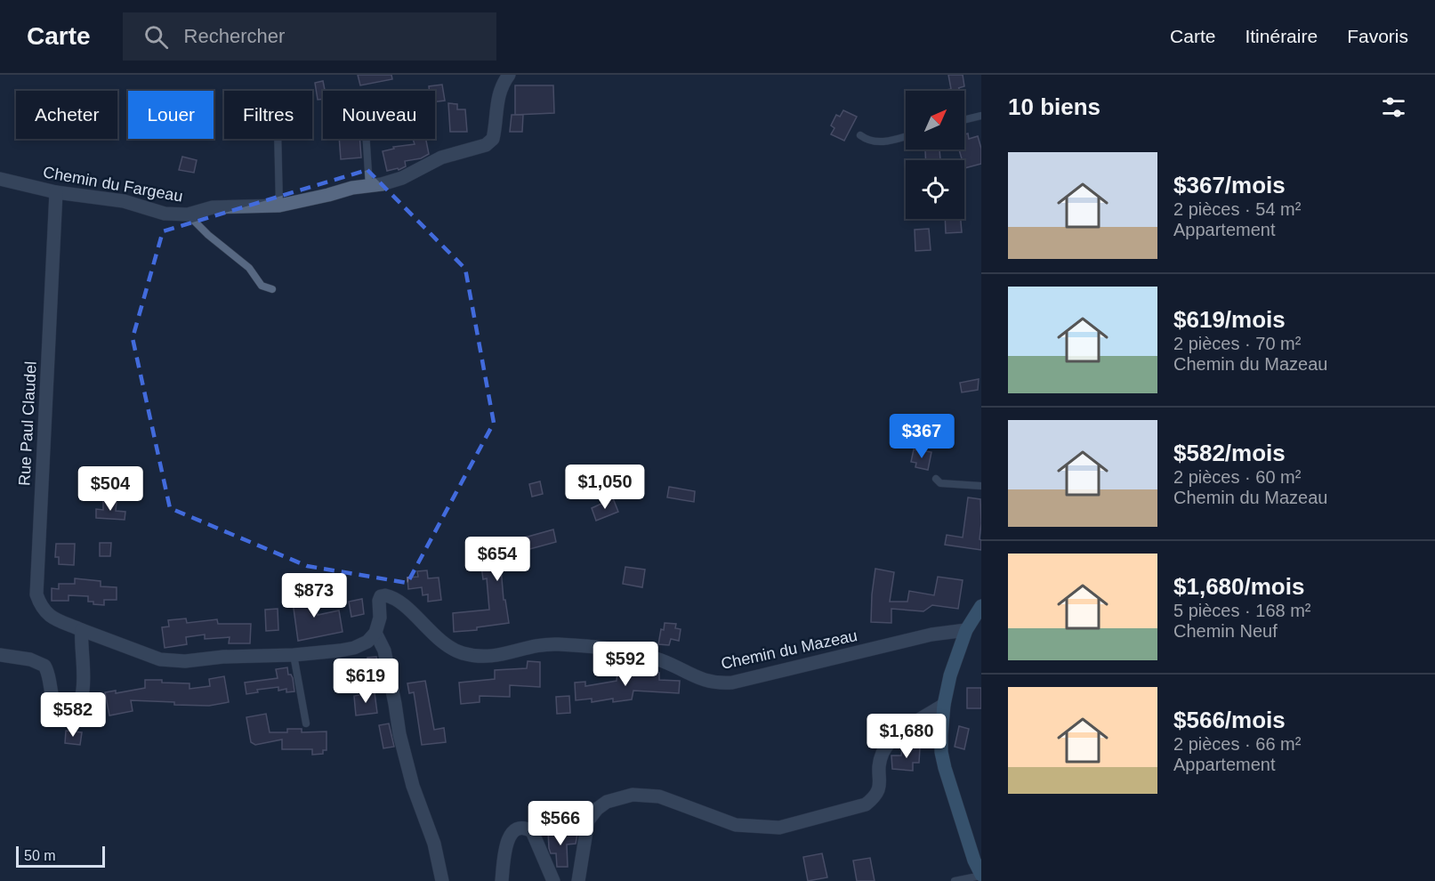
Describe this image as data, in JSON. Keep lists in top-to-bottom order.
{
  "streets": {
    "street": ["Chemin du Fargeau", "Rue Paul Claudel", "Chemin du Mazeau"]
  },
  "crossings": [
    ["Chemin du Fargeau", "Rue Paul Claudel"]
  ],
  "scale_bar": "50 m",
  "north": "top right",
  "page": {
    "header": "Carte",
    "search": "Rechercher",
    "nav": ["Carte", "Itinéraire", "Favoris"],
    "heading": "10 biens",
    "chip": [
      "Acheter",
      "Louer",
      "Filtres",
      "Nouveau"
    ],
    "list": [
      {
        "name": "$367/mois",
        "note": "2 pièces · 54 m² · Appartement"
      },
      {
        "name": "$619/mois",
        "note": "2 pièces · 70 m² · Chemin du Mazeau"
      },
      {
        "name": "$582/mois",
        "note": "2 pièces · 60 m² · Chemin du Mazeau"
      },
      {
        "name": "$1,680/mois",
        "note": "5 pièces · 168 m² · Chemin Neuf"
      },
      {
        "name": "$566/mois",
        "note": "2 pièces · 66 m² · Appartement"
      }
    ],
    "price": [
      "$367",
      "$1,050",
      "$504",
      "$654",
      "$873",
      "$592",
      "$619",
      "$582",
      "$1,680",
      "$566"
    ],
    "scale": "50 m"
  }
}
